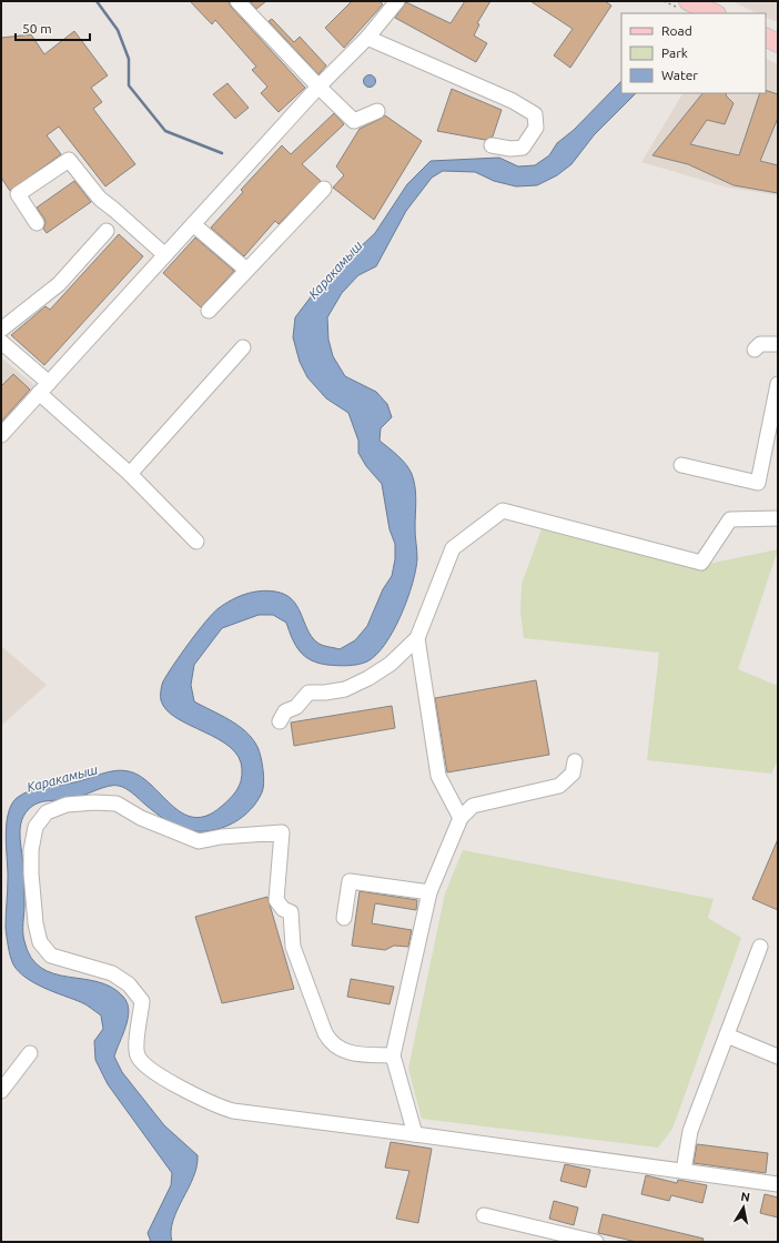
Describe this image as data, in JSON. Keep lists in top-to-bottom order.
{
  "water": ["Каракамыш"],
  "legend": ["Road", "Park", "Water"],
  "scale_bar": "50 m",
  "north": "top"
}
